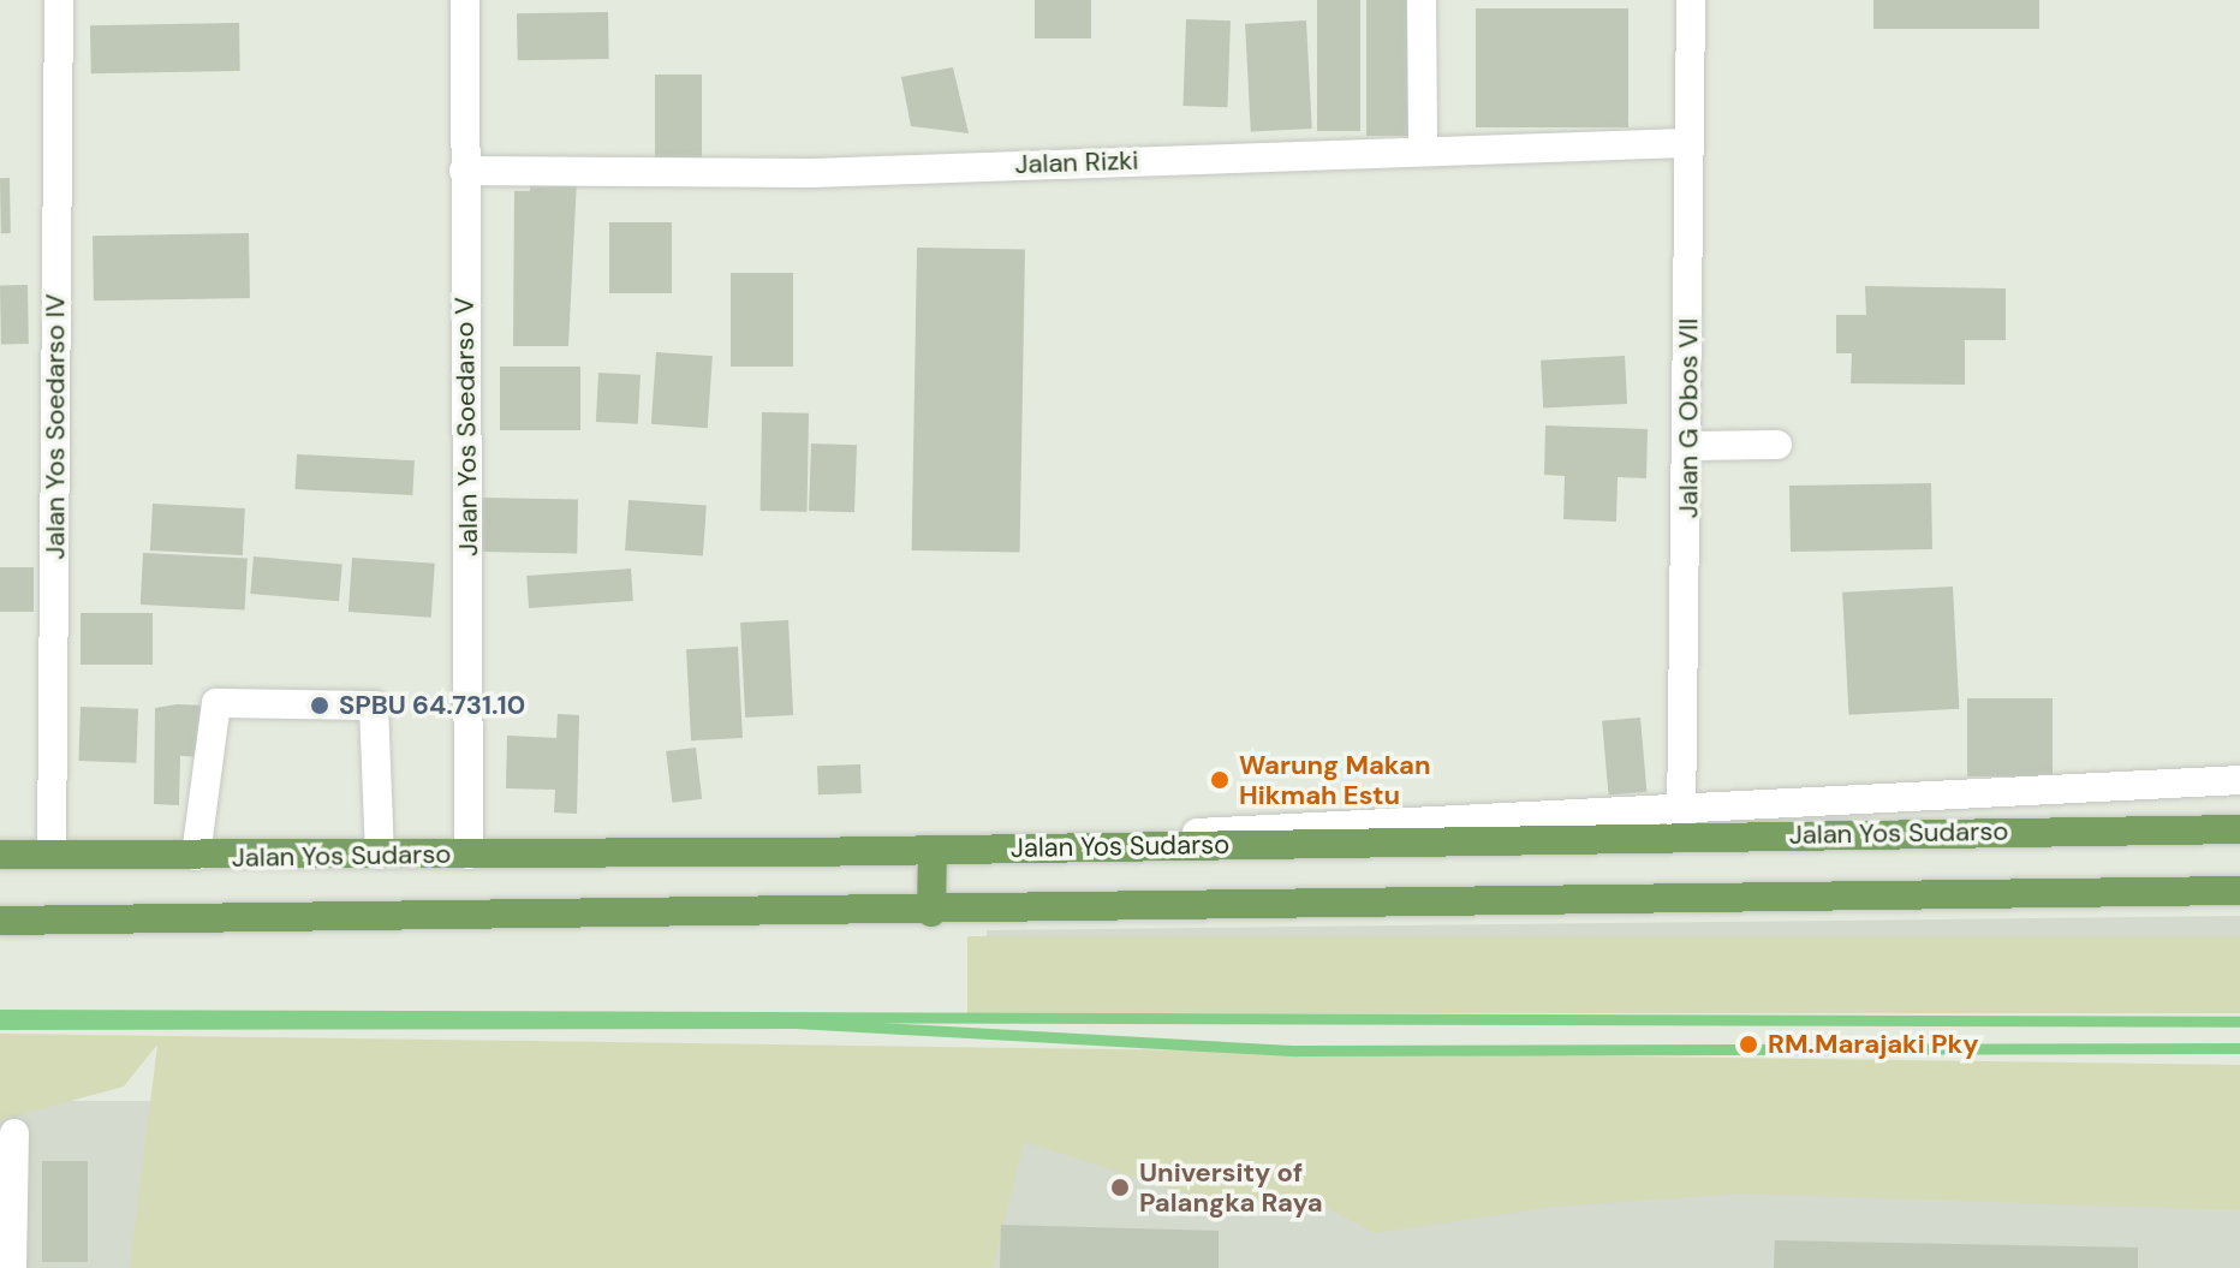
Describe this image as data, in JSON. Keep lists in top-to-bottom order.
{
  "streets": {
    "main road": ["Jalan Yos Sudarso"],
    "street": [
      "Jalan Rizki",
      "Jalan G Obos VII",
      "Jalan Yos Soedarso IV",
      "Jalan Yos Soedarso V"
    ]
  },
  "crossings": [
    ["Jalan Rizki", "Jalan G Obos VII"],
    ["Jalan Rizki", "Jalan Yos Soedarso V"],
    ["Jalan G Obos VII", "Jalan Yos Sudarso"],
    ["Jalan Yos Soedarso IV", "Jalan Yos Sudarso"],
    ["Jalan Yos Soedarso V", "Jalan Yos Sudarso"]
  ],
  "places": [
    "SPBU 64.731.10",
    "Warung Makan Hikmah Estu",
    "RM.Marajaki Pky",
    "University of Palangka Raya"
  ]
}
